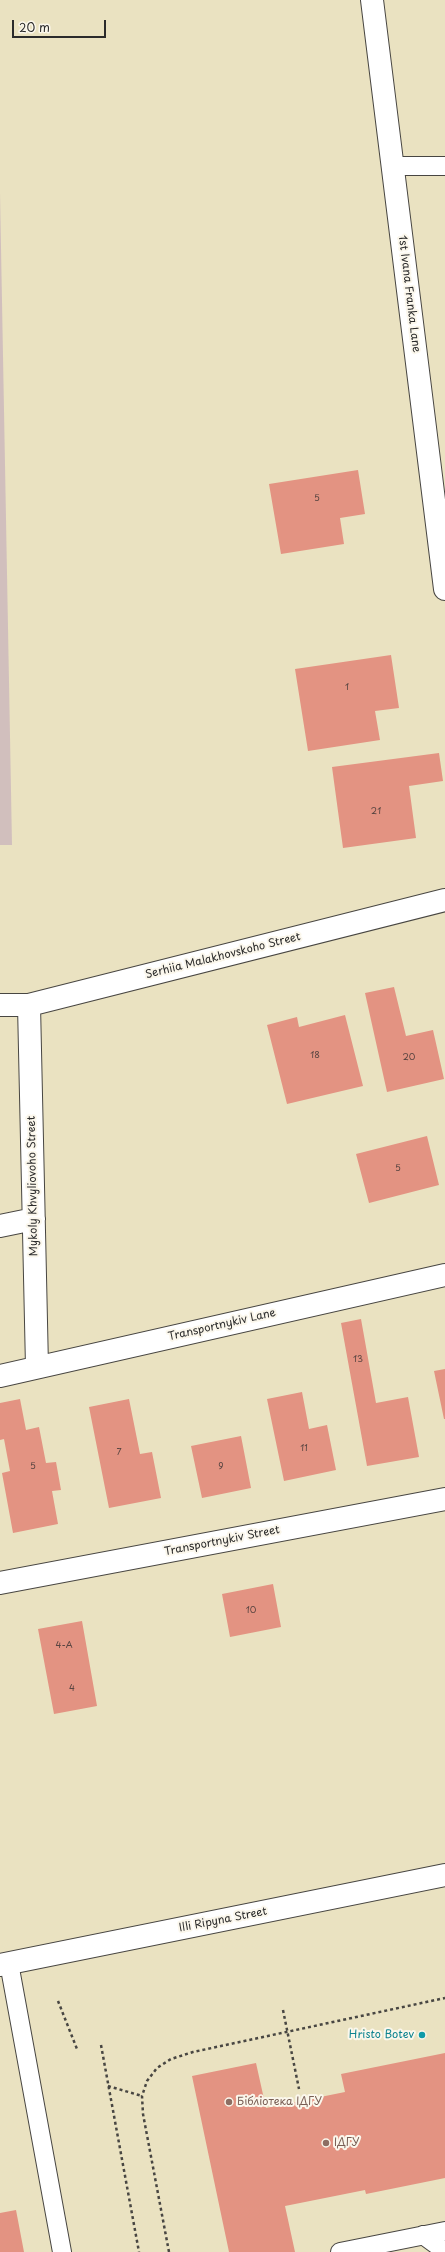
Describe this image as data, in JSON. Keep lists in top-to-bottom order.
{
  "streets": {
    "street": [
      "1st Ivana Franka Lane",
      "Serhiia Malakhovskoho Street",
      "Mykoly Khvyliovoho Street",
      "Transportnykiv Lane",
      "Transportnykiv Street",
      "Illi Ripyna Street"
    ]
  },
  "crossings": [
    ["Serhiia Malakhovskoho Street", "Mykoly Khvyliovoho Street"],
    ["Mykoly Khvyliovoho Street", "Transportnykiv Lane"]
  ],
  "places": ["Hristo Botev", "Бібліотека ІДГУ", "ІДГУ"],
  "house_numbers": [
    "5",
    "1",
    "21",
    "18",
    "20",
    "5",
    "13",
    "11",
    "7",
    "5",
    "9",
    "10",
    "4-А",
    "4"
  ],
  "scale_bar": "20 m"
}
